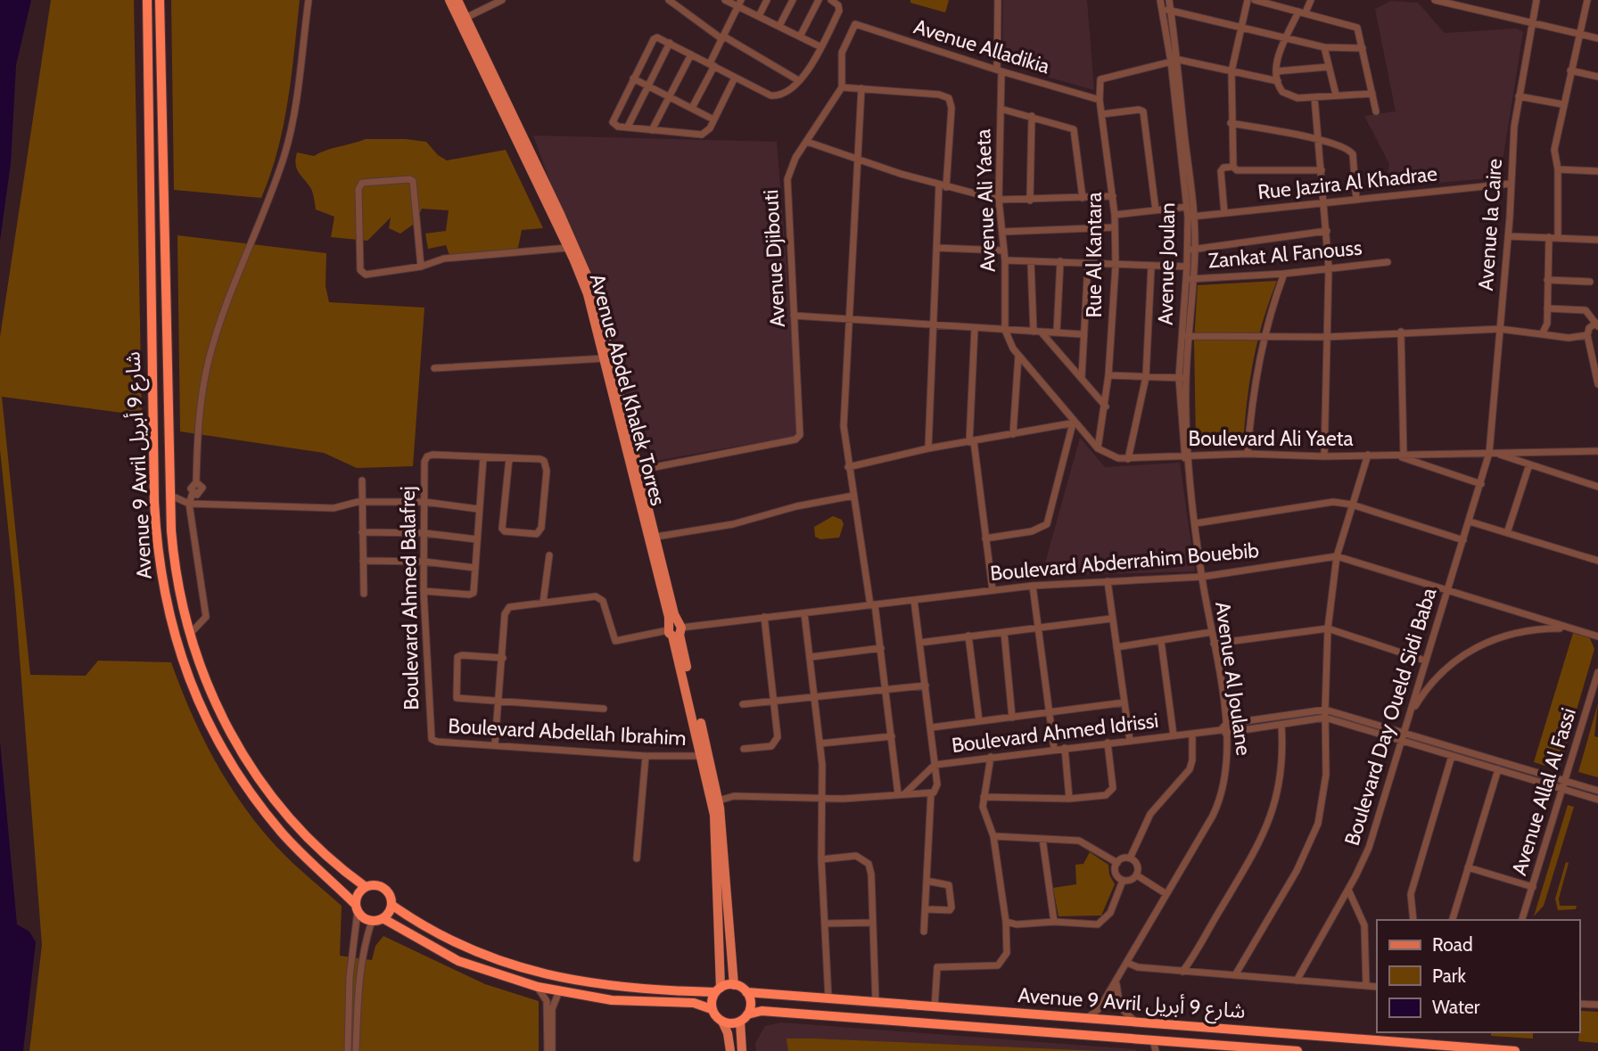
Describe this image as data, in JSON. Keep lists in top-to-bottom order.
{
  "streets": {
    "highway": ["Avenue 9 Avril شارع 9 أبريل"],
    "main road": ["Avenue Abdel Khalek Torres"],
    "street": [
      "Avenue Alladikia",
      "Rue Jazira Al Khadrae",
      "Avenue Ali Yaeta",
      "Avenue la Caire",
      "Zankat Al Fanouss",
      "Rue Al Kantara",
      "Avenue Djibouti",
      "Avenue Joulan",
      "Boulevard Ali Yaeta",
      "Boulevard Abderrahim Bouebib",
      "Boulevard Ahmed Balafrej",
      "Avenue Al Joulane",
      "Boulevard Day Oueld Sidi Baba",
      "Boulevard Abdellah Ibrahim",
      "Boulevard Ahmed Idrissi",
      "Avenue Allal Al Fassi"
    ]
  },
  "crossings": [
    ["Avenue Alladikia", "Avenue Ali Yaeta"],
    ["Avenue Alladikia", "Rue Al Kantara"],
    ["Avenue Alladikia", "Avenue Djibouti"],
    ["Rue Jazira Al Khadrae", "Avenue la Caire"],
    ["Rue Jazira Al Khadrae", "Avenue Joulan"],
    ["Avenue Ali Yaeta", "Zankat Al Fanouss"],
    ["Avenue Ali Yaeta", "Boulevard Ali Yaeta"],
    ["Avenue la Caire", "Boulevard Ali Yaeta"],
    ["Avenue la Caire", "Boulevard Day Oueld Sidi Baba"],
    ["Zankat Al Fanouss", "Rue Al Kantara"],
    ["Zankat Al Fanouss", "Avenue Joulan"],
    ["Rue Al Kantara", "Boulevard Ali Yaeta"],
    ["Avenue Djibouti", "Avenue Abdel Khalek Torres"],
    ["Avenue Joulan", "Boulevard Ali Yaeta"],
    ["Avenue Joulan", "Avenue Al Joulane"],
    ["Avenue Abdel Khalek Torres", "Avenue 9 Avril شارع 9 أبريل"],
    ["Avenue Abdel Khalek Torres", "Boulevard Abderrahim Bouebib"],
    ["Avenue Abdel Khalek Torres", "Boulevard Abdellah Ibrahim"],
    ["Boulevard Ali Yaeta", "Avenue Al Joulane"],
    ["Boulevard Ali Yaeta", "Boulevard Day Oueld Sidi Baba"],
    ["Avenue 9 Avril شارع 9 أبريل", "Avenue Al Joulane"],
    ["Boulevard Abderrahim Bouebib", "Avenue Al Joulane"],
    ["Boulevard Abderrahim Bouebib", "Boulevard Day Oueld Sidi Baba"],
    ["Boulevard Ahmed Balafrej", "Boulevard Abdellah Ibrahim"],
    ["Avenue Al Joulane", "Boulevard Ahmed Idrissi"]
  ],
  "legend": ["Road", "Park", "Water"]
}
